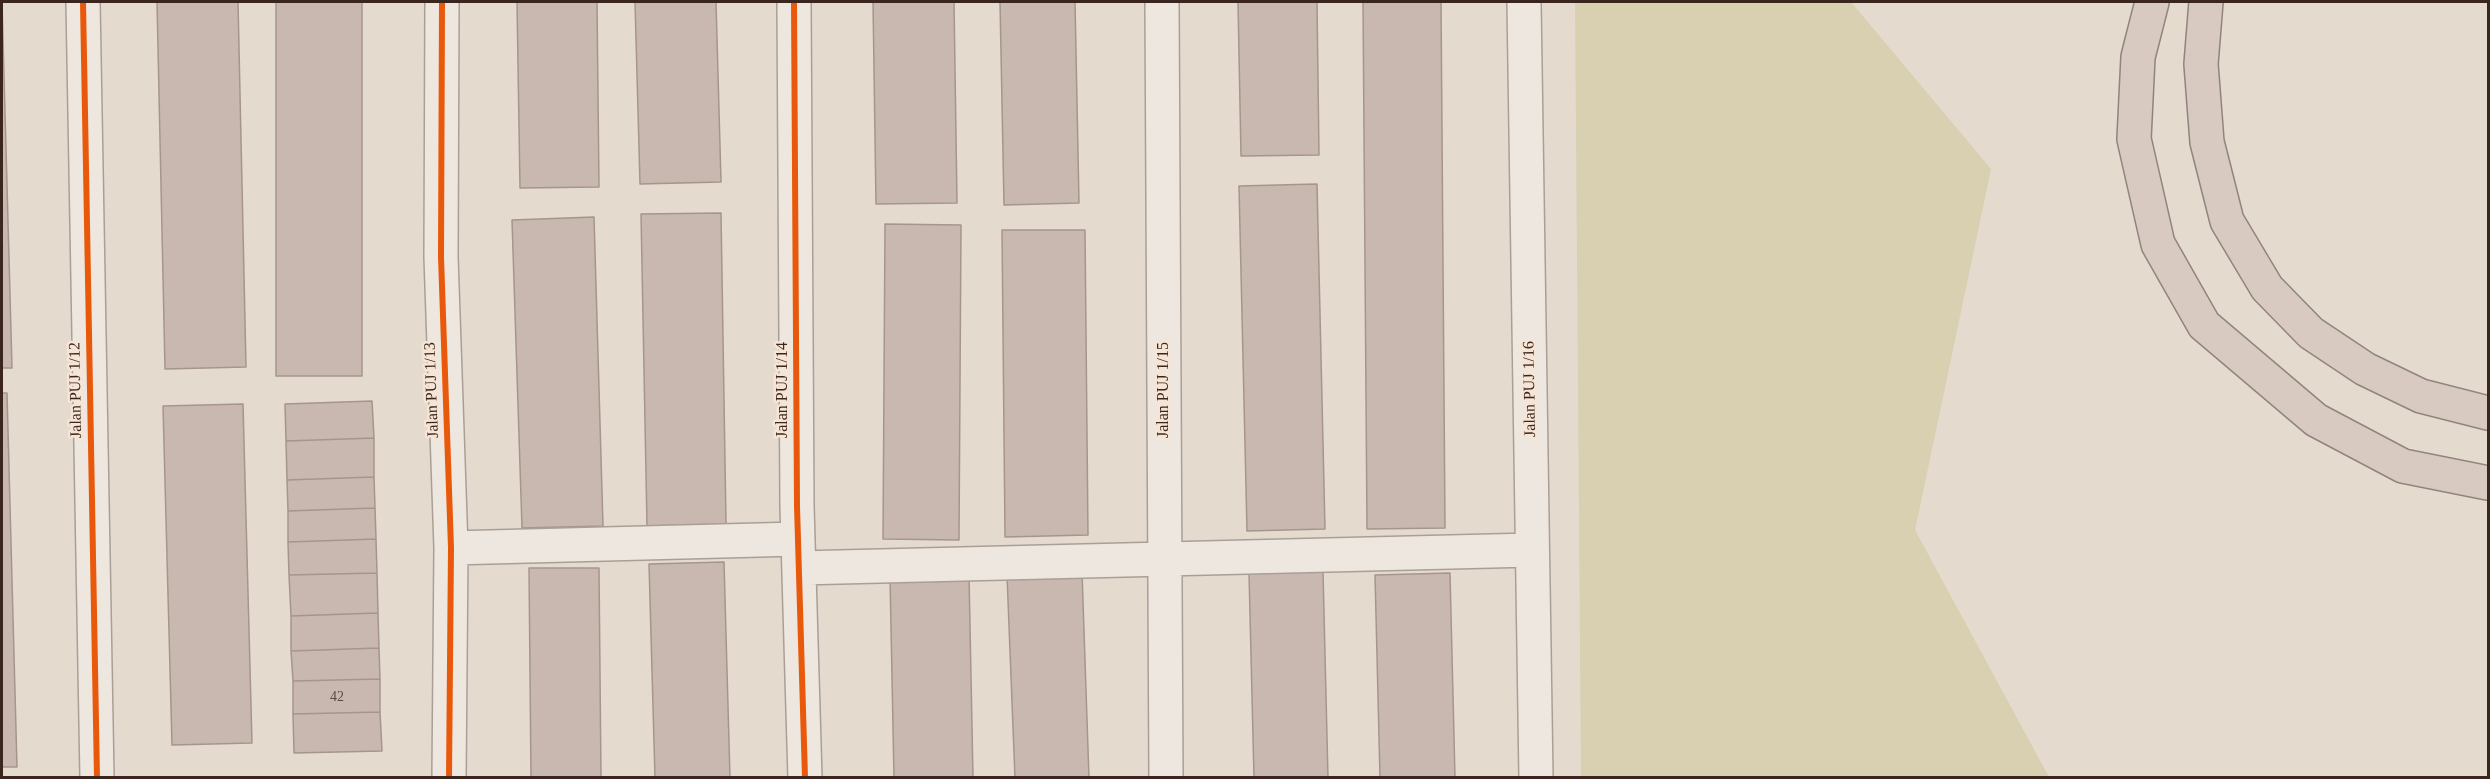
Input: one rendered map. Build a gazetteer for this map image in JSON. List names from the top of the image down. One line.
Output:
{"streets":{"street":["Jalan PUJ 1/16","Jalan PUJ 1/12","Jalan PUJ 1/13","Jalan PUJ 1/14","Jalan PUJ 1/15"]},"house_numbers":["42"]}
